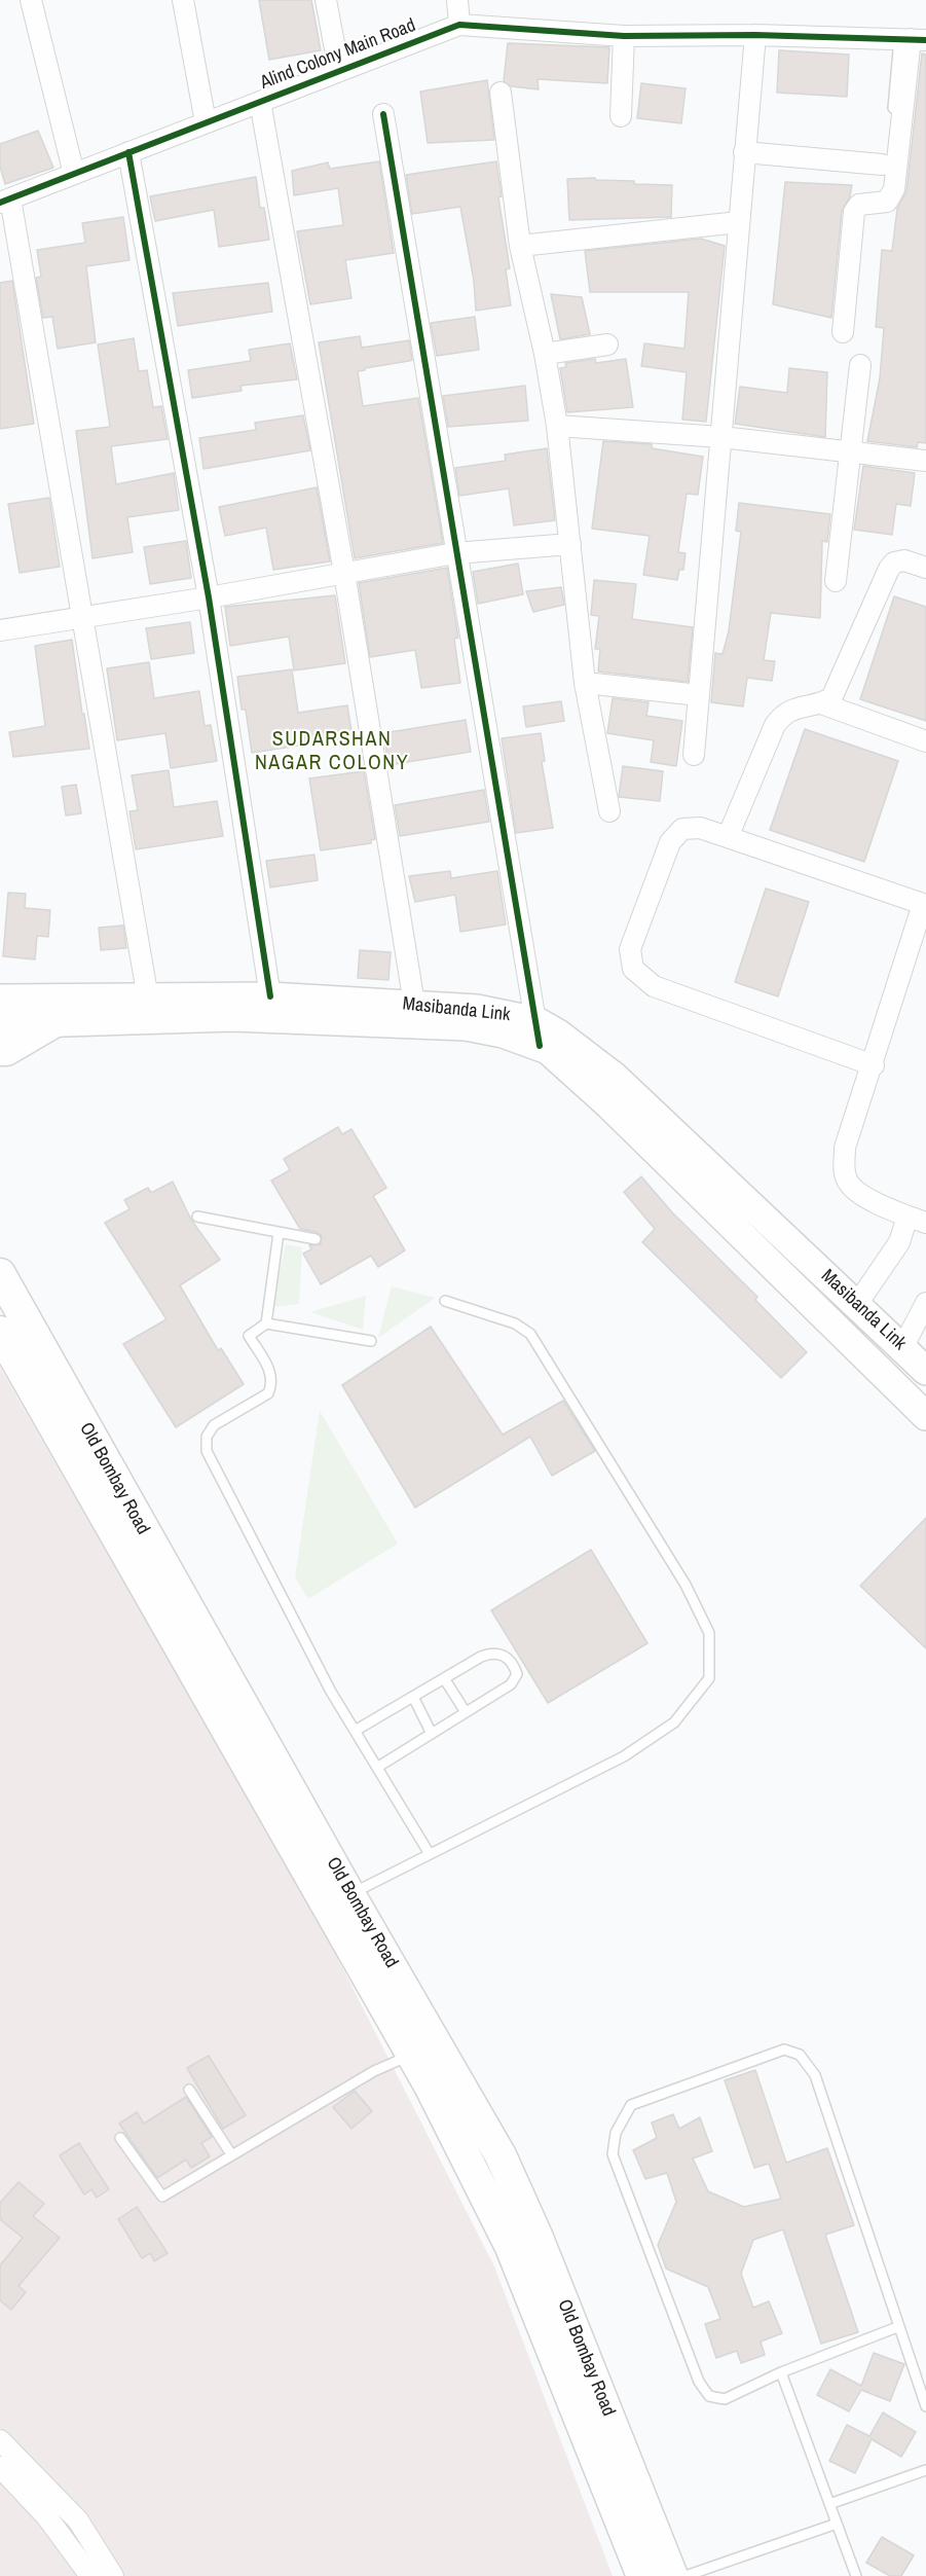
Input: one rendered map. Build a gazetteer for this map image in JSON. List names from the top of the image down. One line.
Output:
{"streets":{"main road":["Masibanda Link","Old Bombay Road"],"street":["Alind Colony Main Road"]},"districts":["SUDARSHAN NAGAR COLONY"]}
